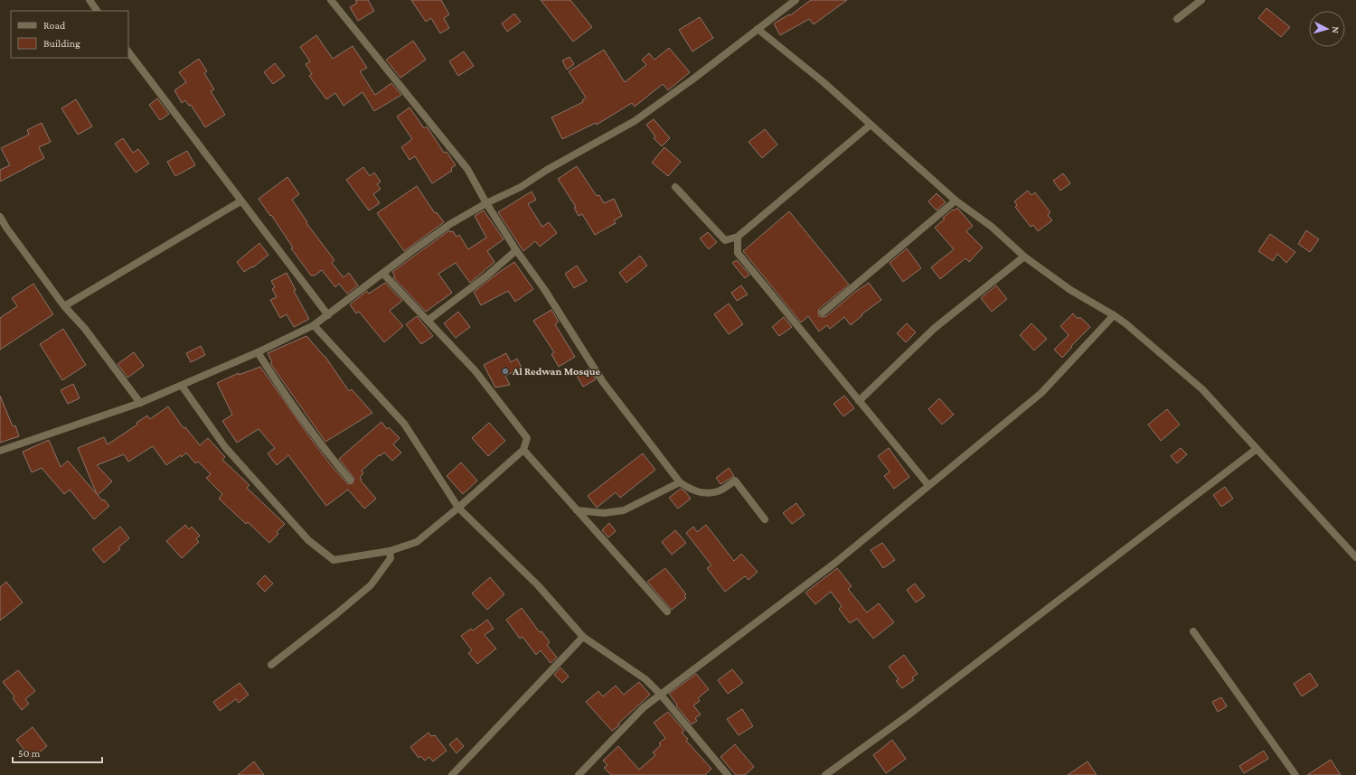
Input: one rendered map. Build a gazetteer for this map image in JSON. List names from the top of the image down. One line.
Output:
{"places":["Al Redwan Mosque"],"legend":["Road","Building"],"scale_bar":"50 m","north":"right"}
